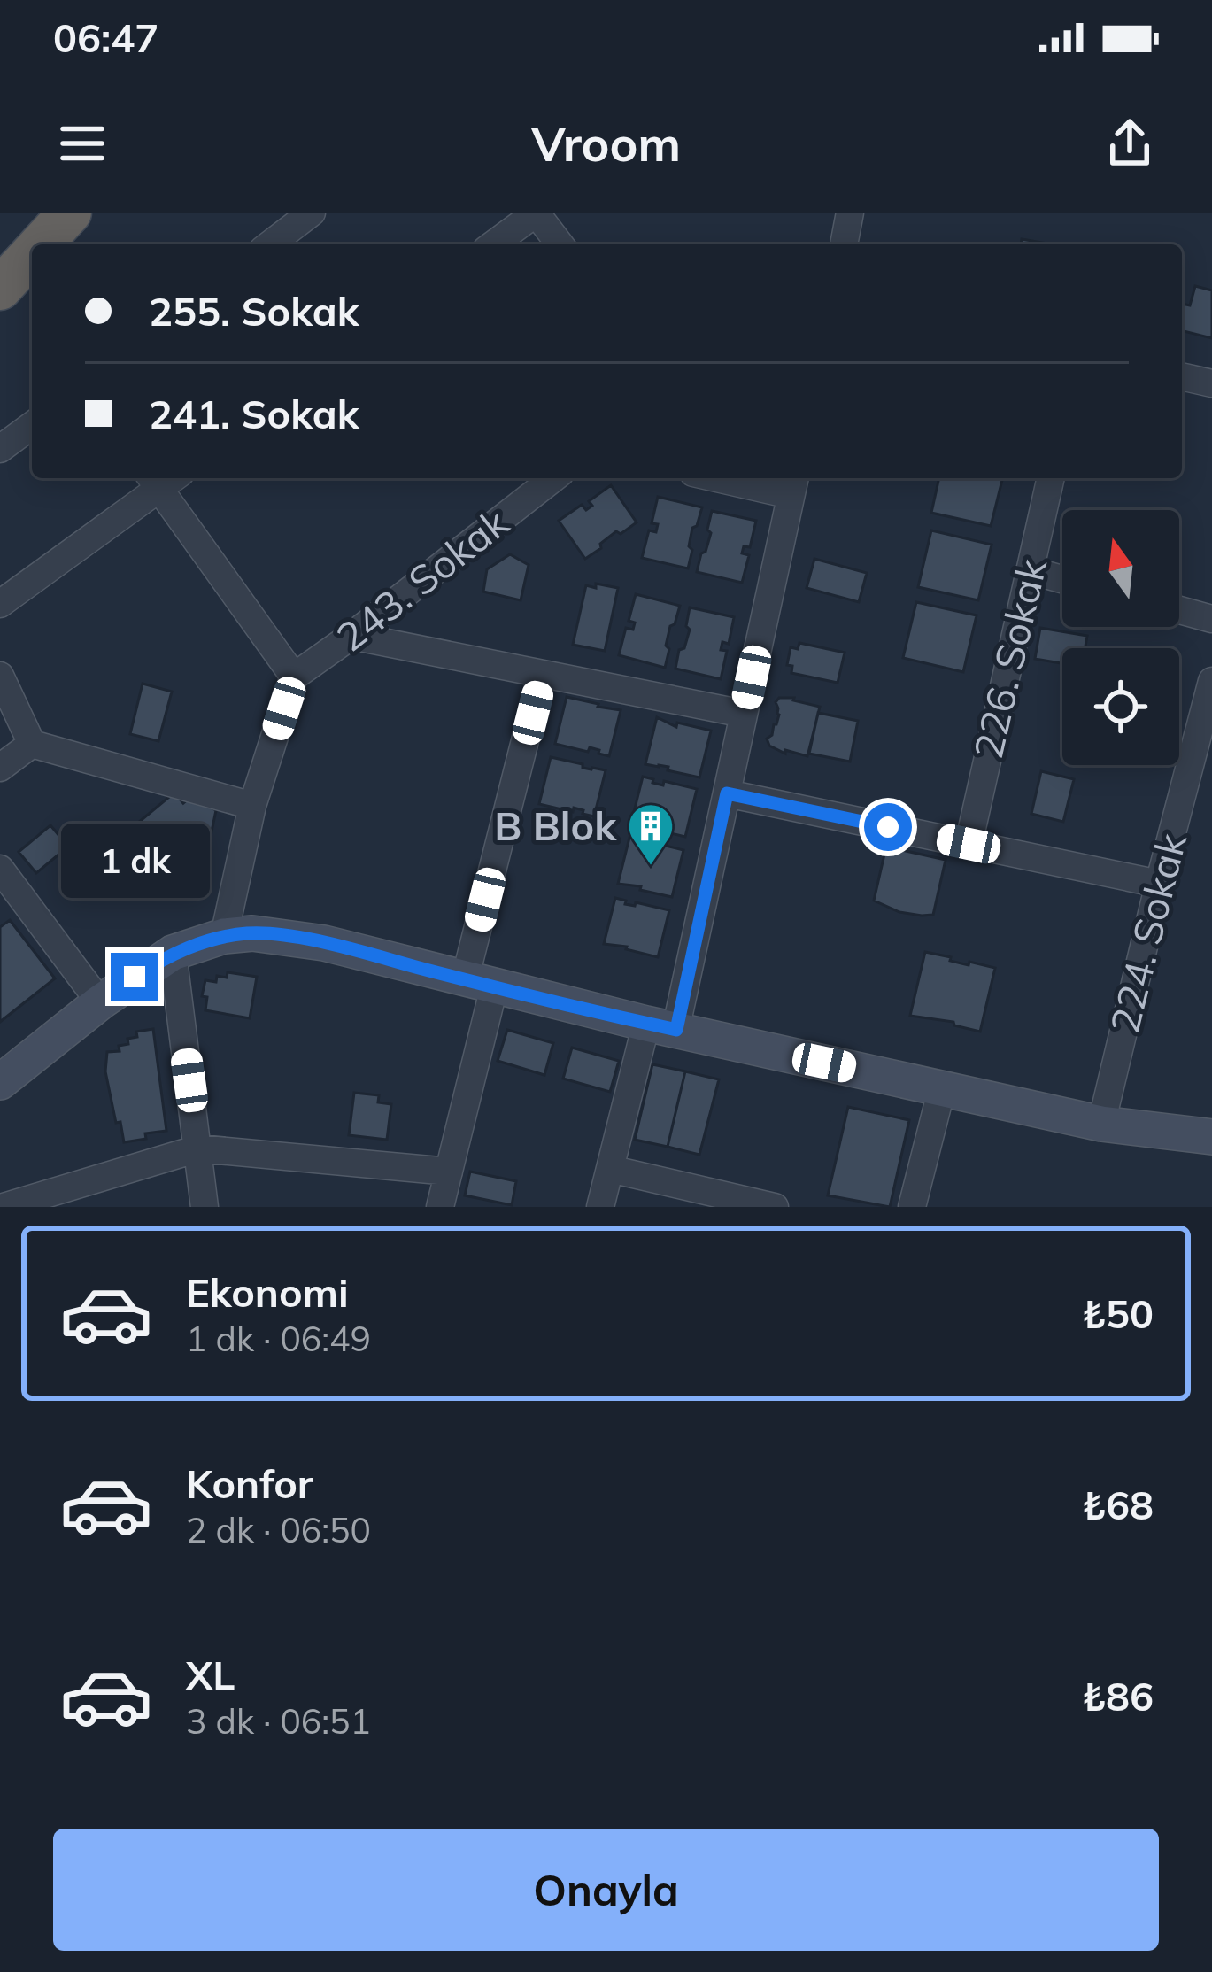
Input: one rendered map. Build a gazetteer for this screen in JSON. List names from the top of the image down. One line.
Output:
{"streets":{"street":["243. Sokak","226. Sokak","224. Sokak"]},"places":{"building":["B Blok"]},"north":"top","page":{"status":"06:47","header":"Vroom","banner":["255. Sokak","241. Sokak"],"bubble":"1 dk","list":[{"name":"Ekonomi","note":"1 dk · 06:49","value":"₺50"},{"name":"Konfor","note":"2 dk · 06:50","value":"₺68"},{"name":"XL","note":"3 dk · 06:51","value":"₺86"}],"buttons":"Onayla"}}
